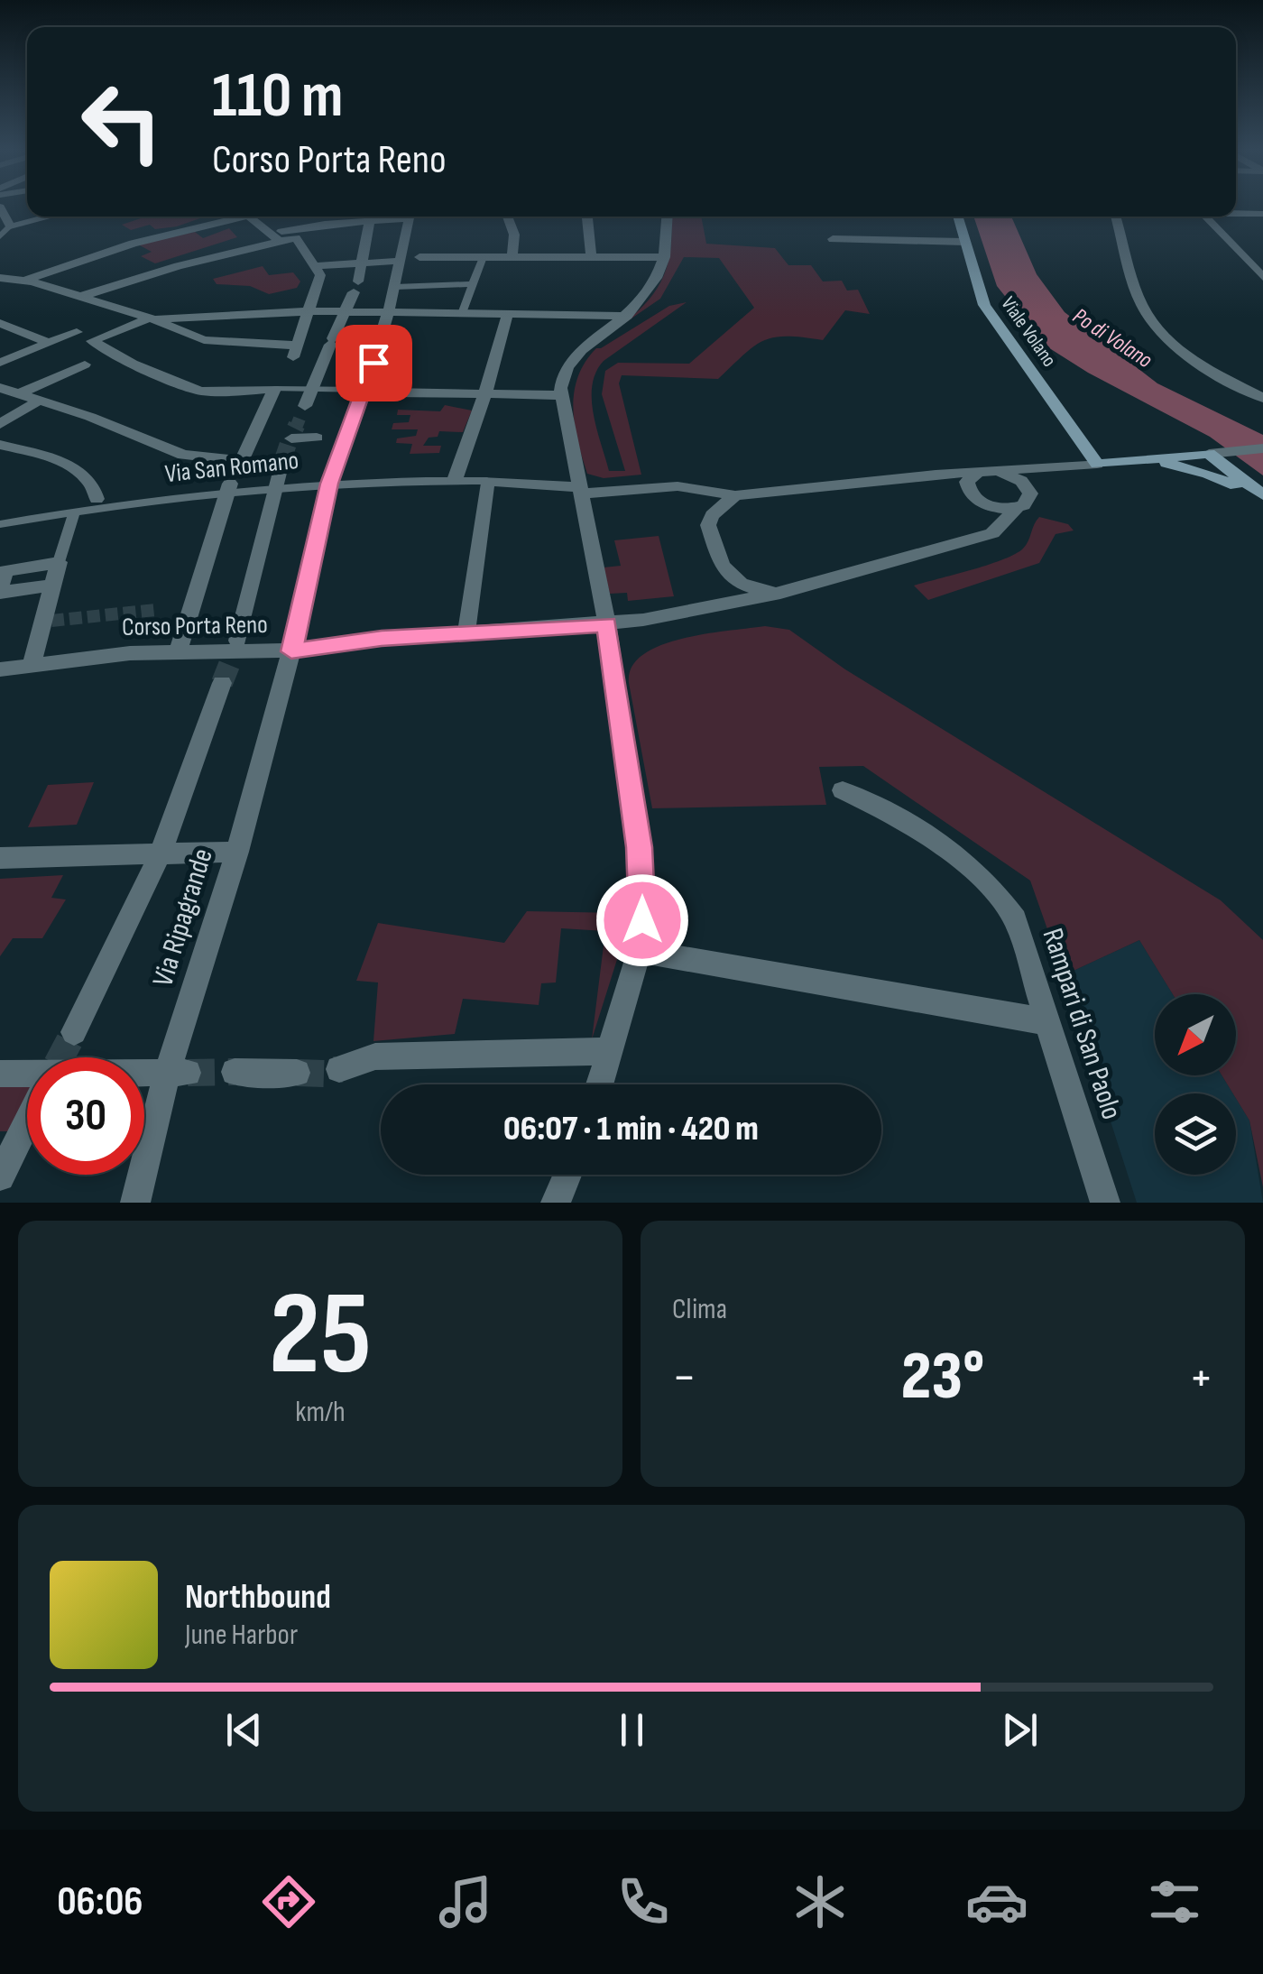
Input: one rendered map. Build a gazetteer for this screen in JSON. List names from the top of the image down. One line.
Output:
{"streets":{"main road":["Viale Volano"],"street":["Via San Romano","Corso Porta Reno","Via Ripagrande","Rampari di San Paolo"]},"crossings":[["Via San Romano","Via Ripagrande"],["Corso Porta Reno","Via Ripagrande"]],"water":["Po di Volano"],"north":"bottom left","page":{"turn":["110 m","Corso Porta Reno"],"limit":"30","trip":"06:07 · 1 min · 420 m","tile":[["25","km/h"],"Clima"],"heat":["−","23°","+"],"song":["Northbound","June Harbor"],"tabs":"06:06"}}
